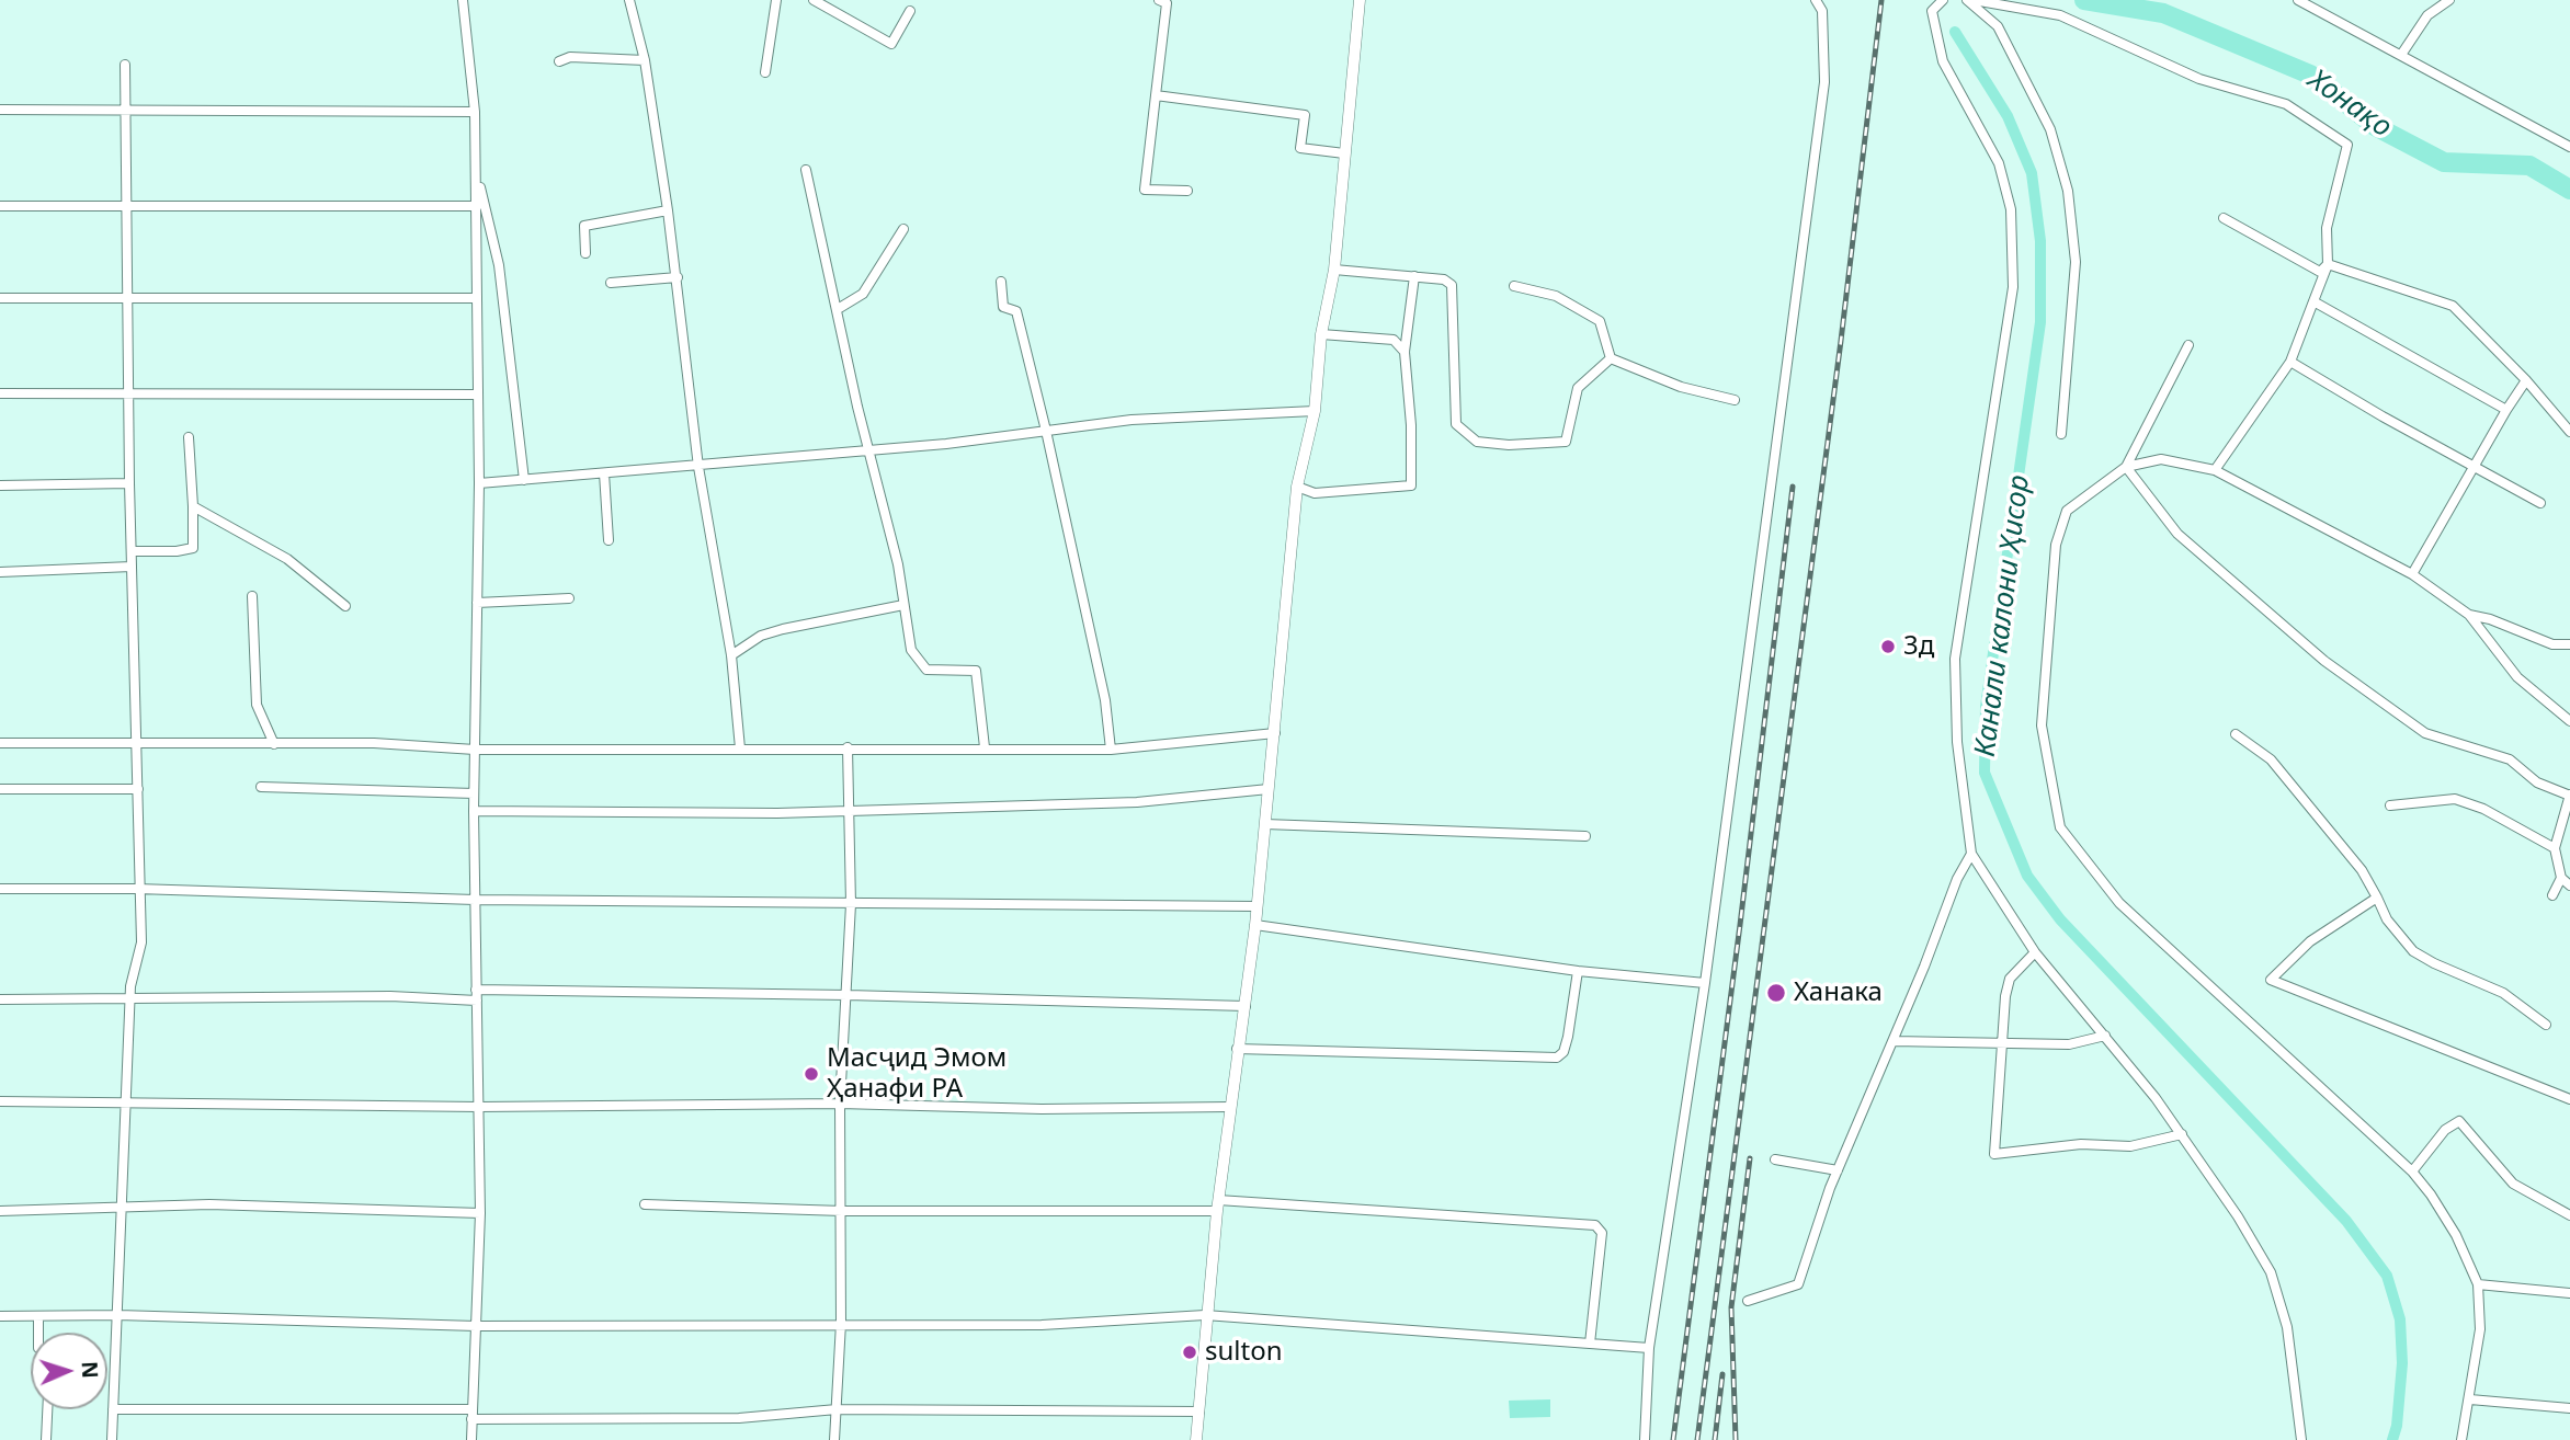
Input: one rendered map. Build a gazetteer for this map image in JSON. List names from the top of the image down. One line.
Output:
{"water":["Хонақо","Канали калони Ҳисор"],"places":["3д","Ханака","Масҷид Эмом Ҳанафи РА","sulton"],"north":"right"}
